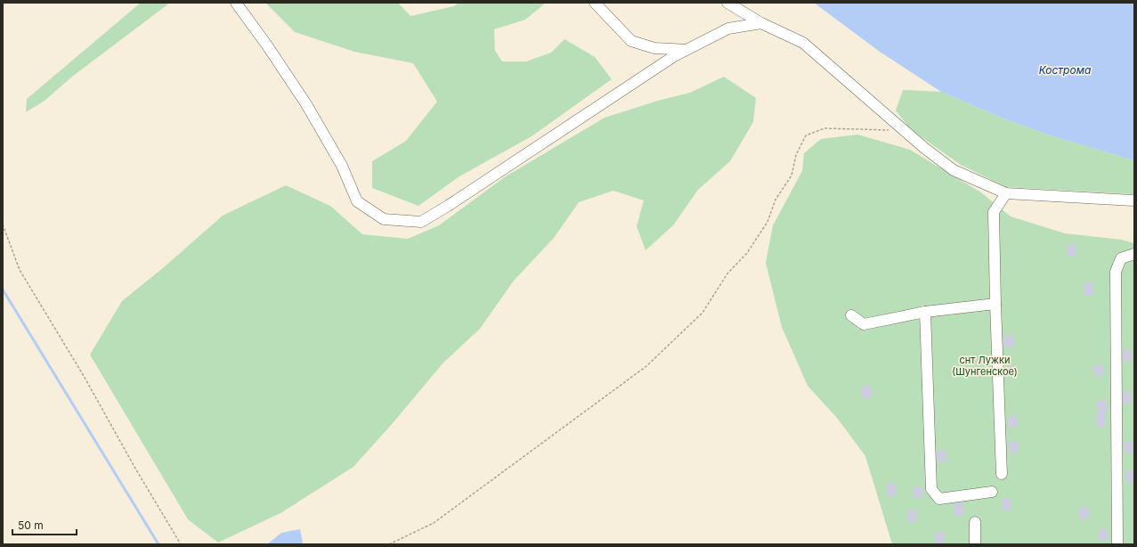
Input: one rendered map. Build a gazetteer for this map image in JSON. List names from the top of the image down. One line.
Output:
{"water":["Кострома"],"parks":["снт Лужки (Шунгенское)"],"scale_bar":"50 m"}
